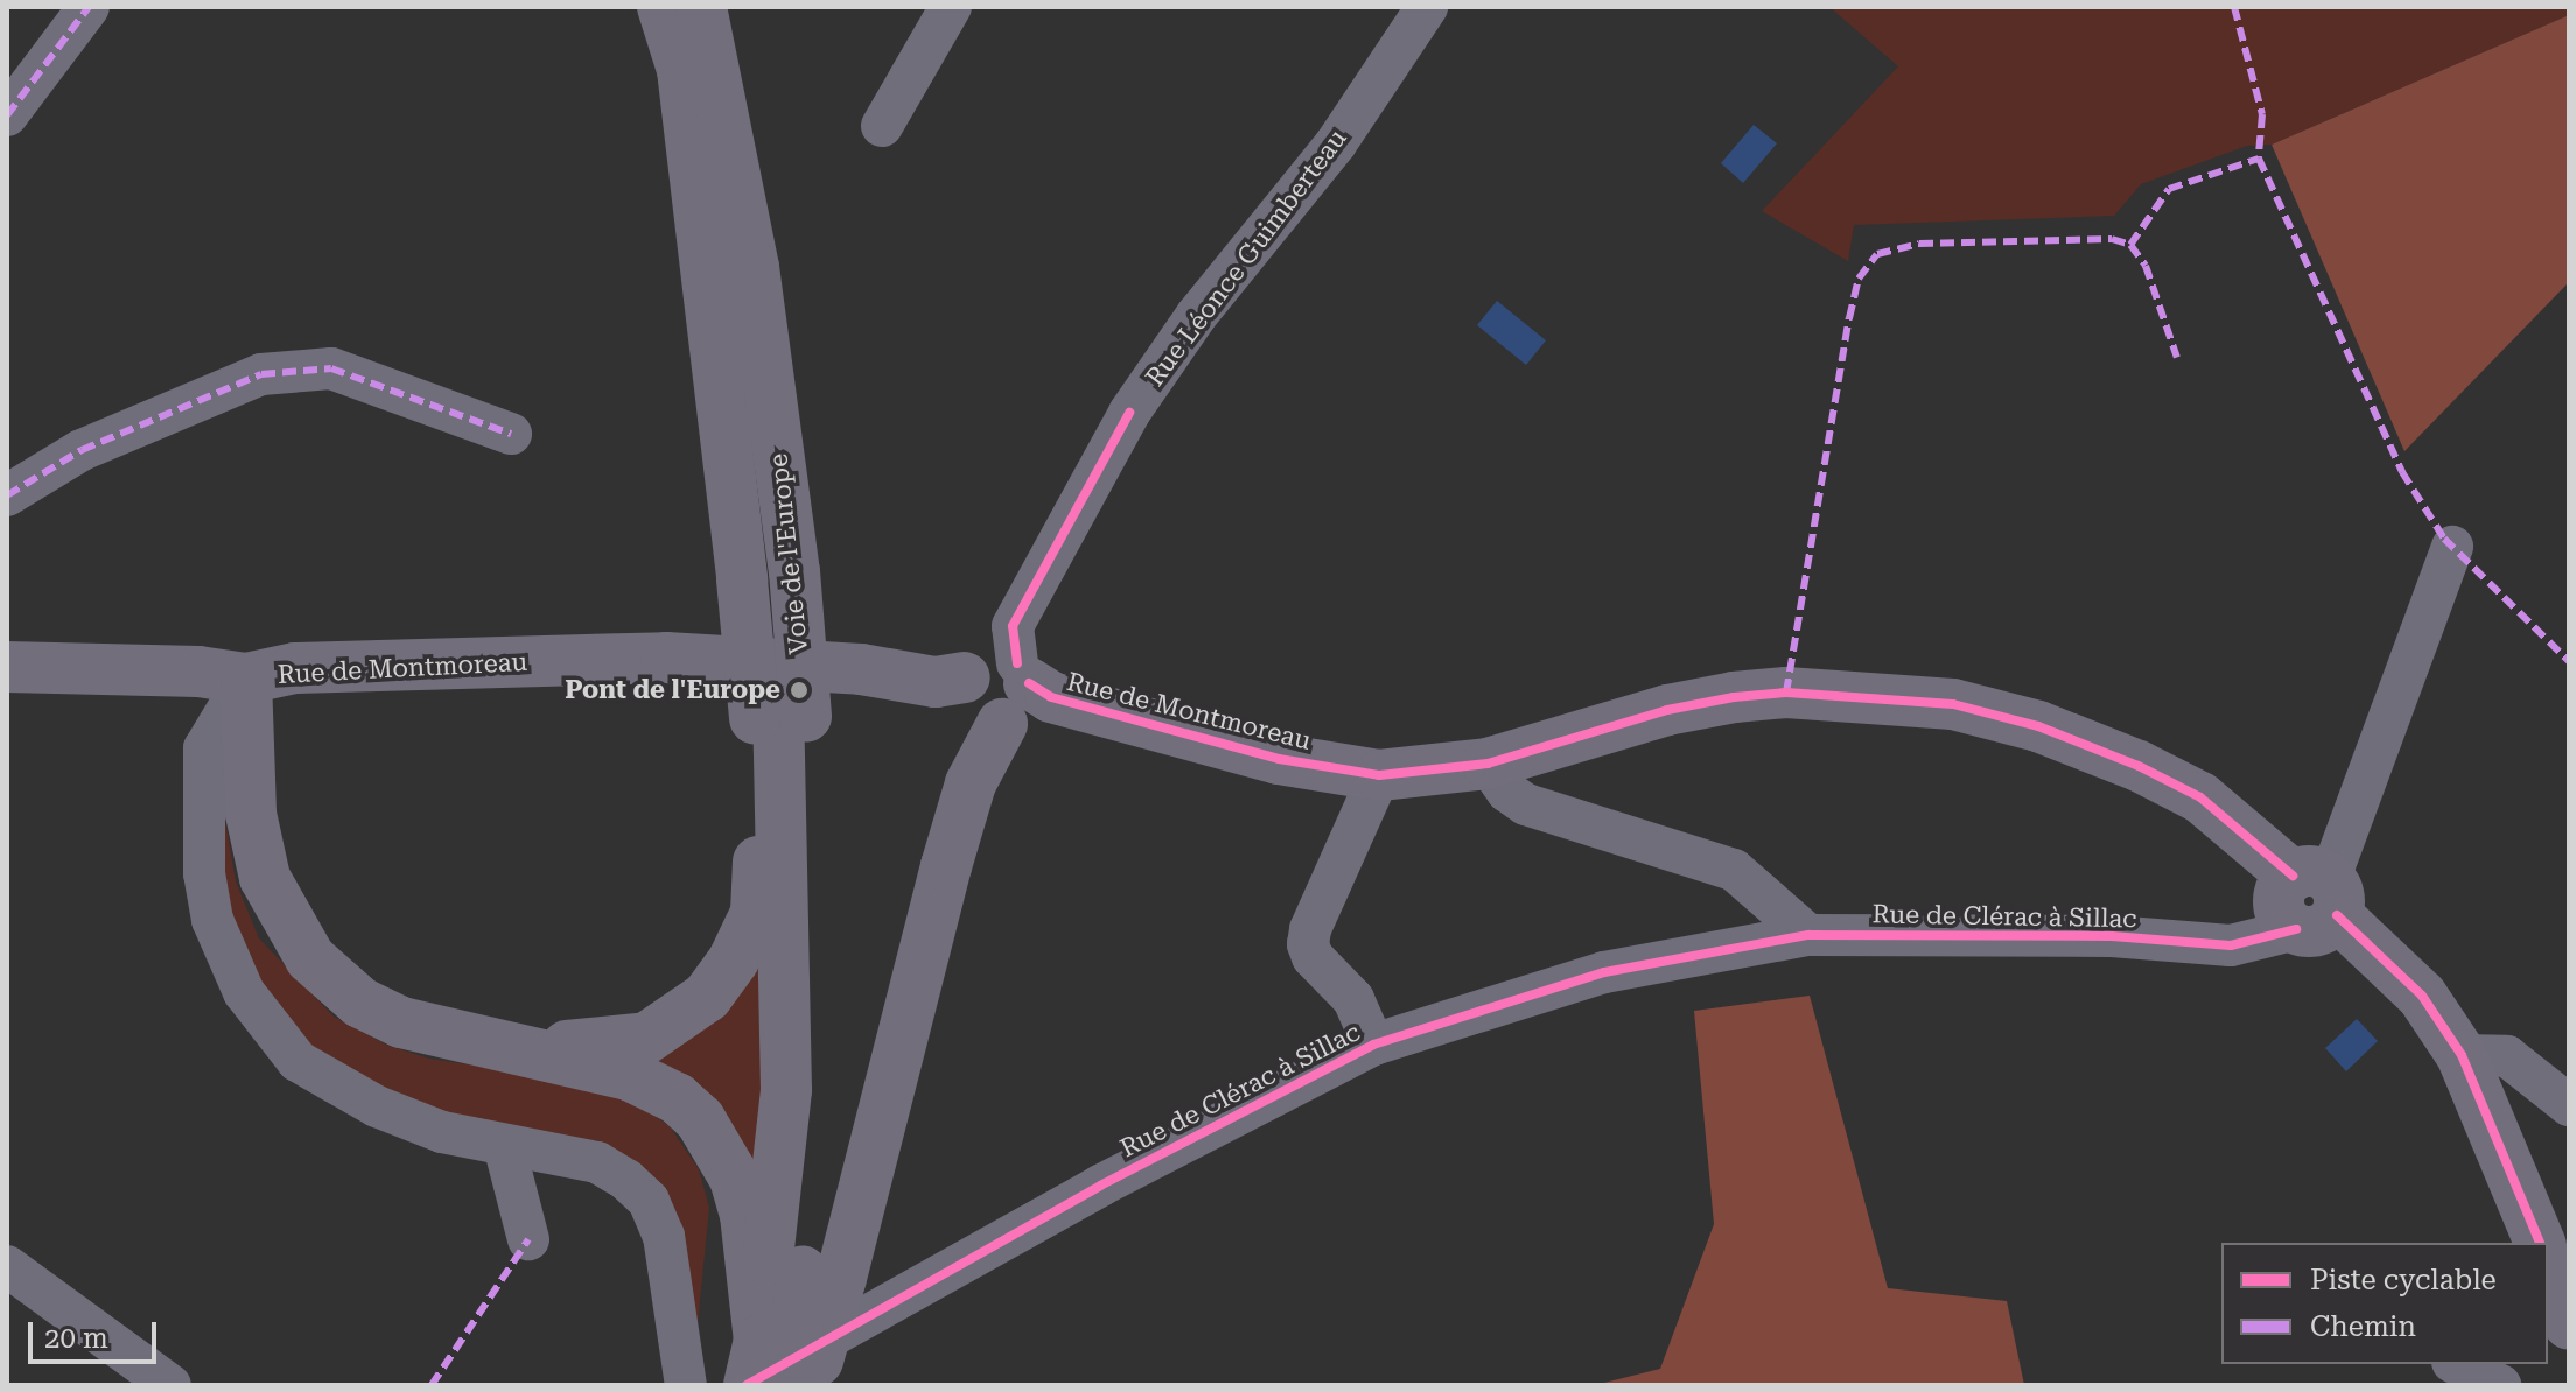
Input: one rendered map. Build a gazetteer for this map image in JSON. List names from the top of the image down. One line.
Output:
{"streets":{"main road":["Voie de l'Europe","Rue de Montmoreau"],"street":["Rue Léonce Guimberteau","Rue de Clérac à Sillac"]},"crossings":[["Rue Léonce Guimberteau","Rue de Montmoreau"],["Rue de Montmoreau","Rue de Clérac à Sillac"]],"places":["Pont de l'Europe"],"legend":["Piste cyclable","Chemin"],"scale_bar":"20 m"}
